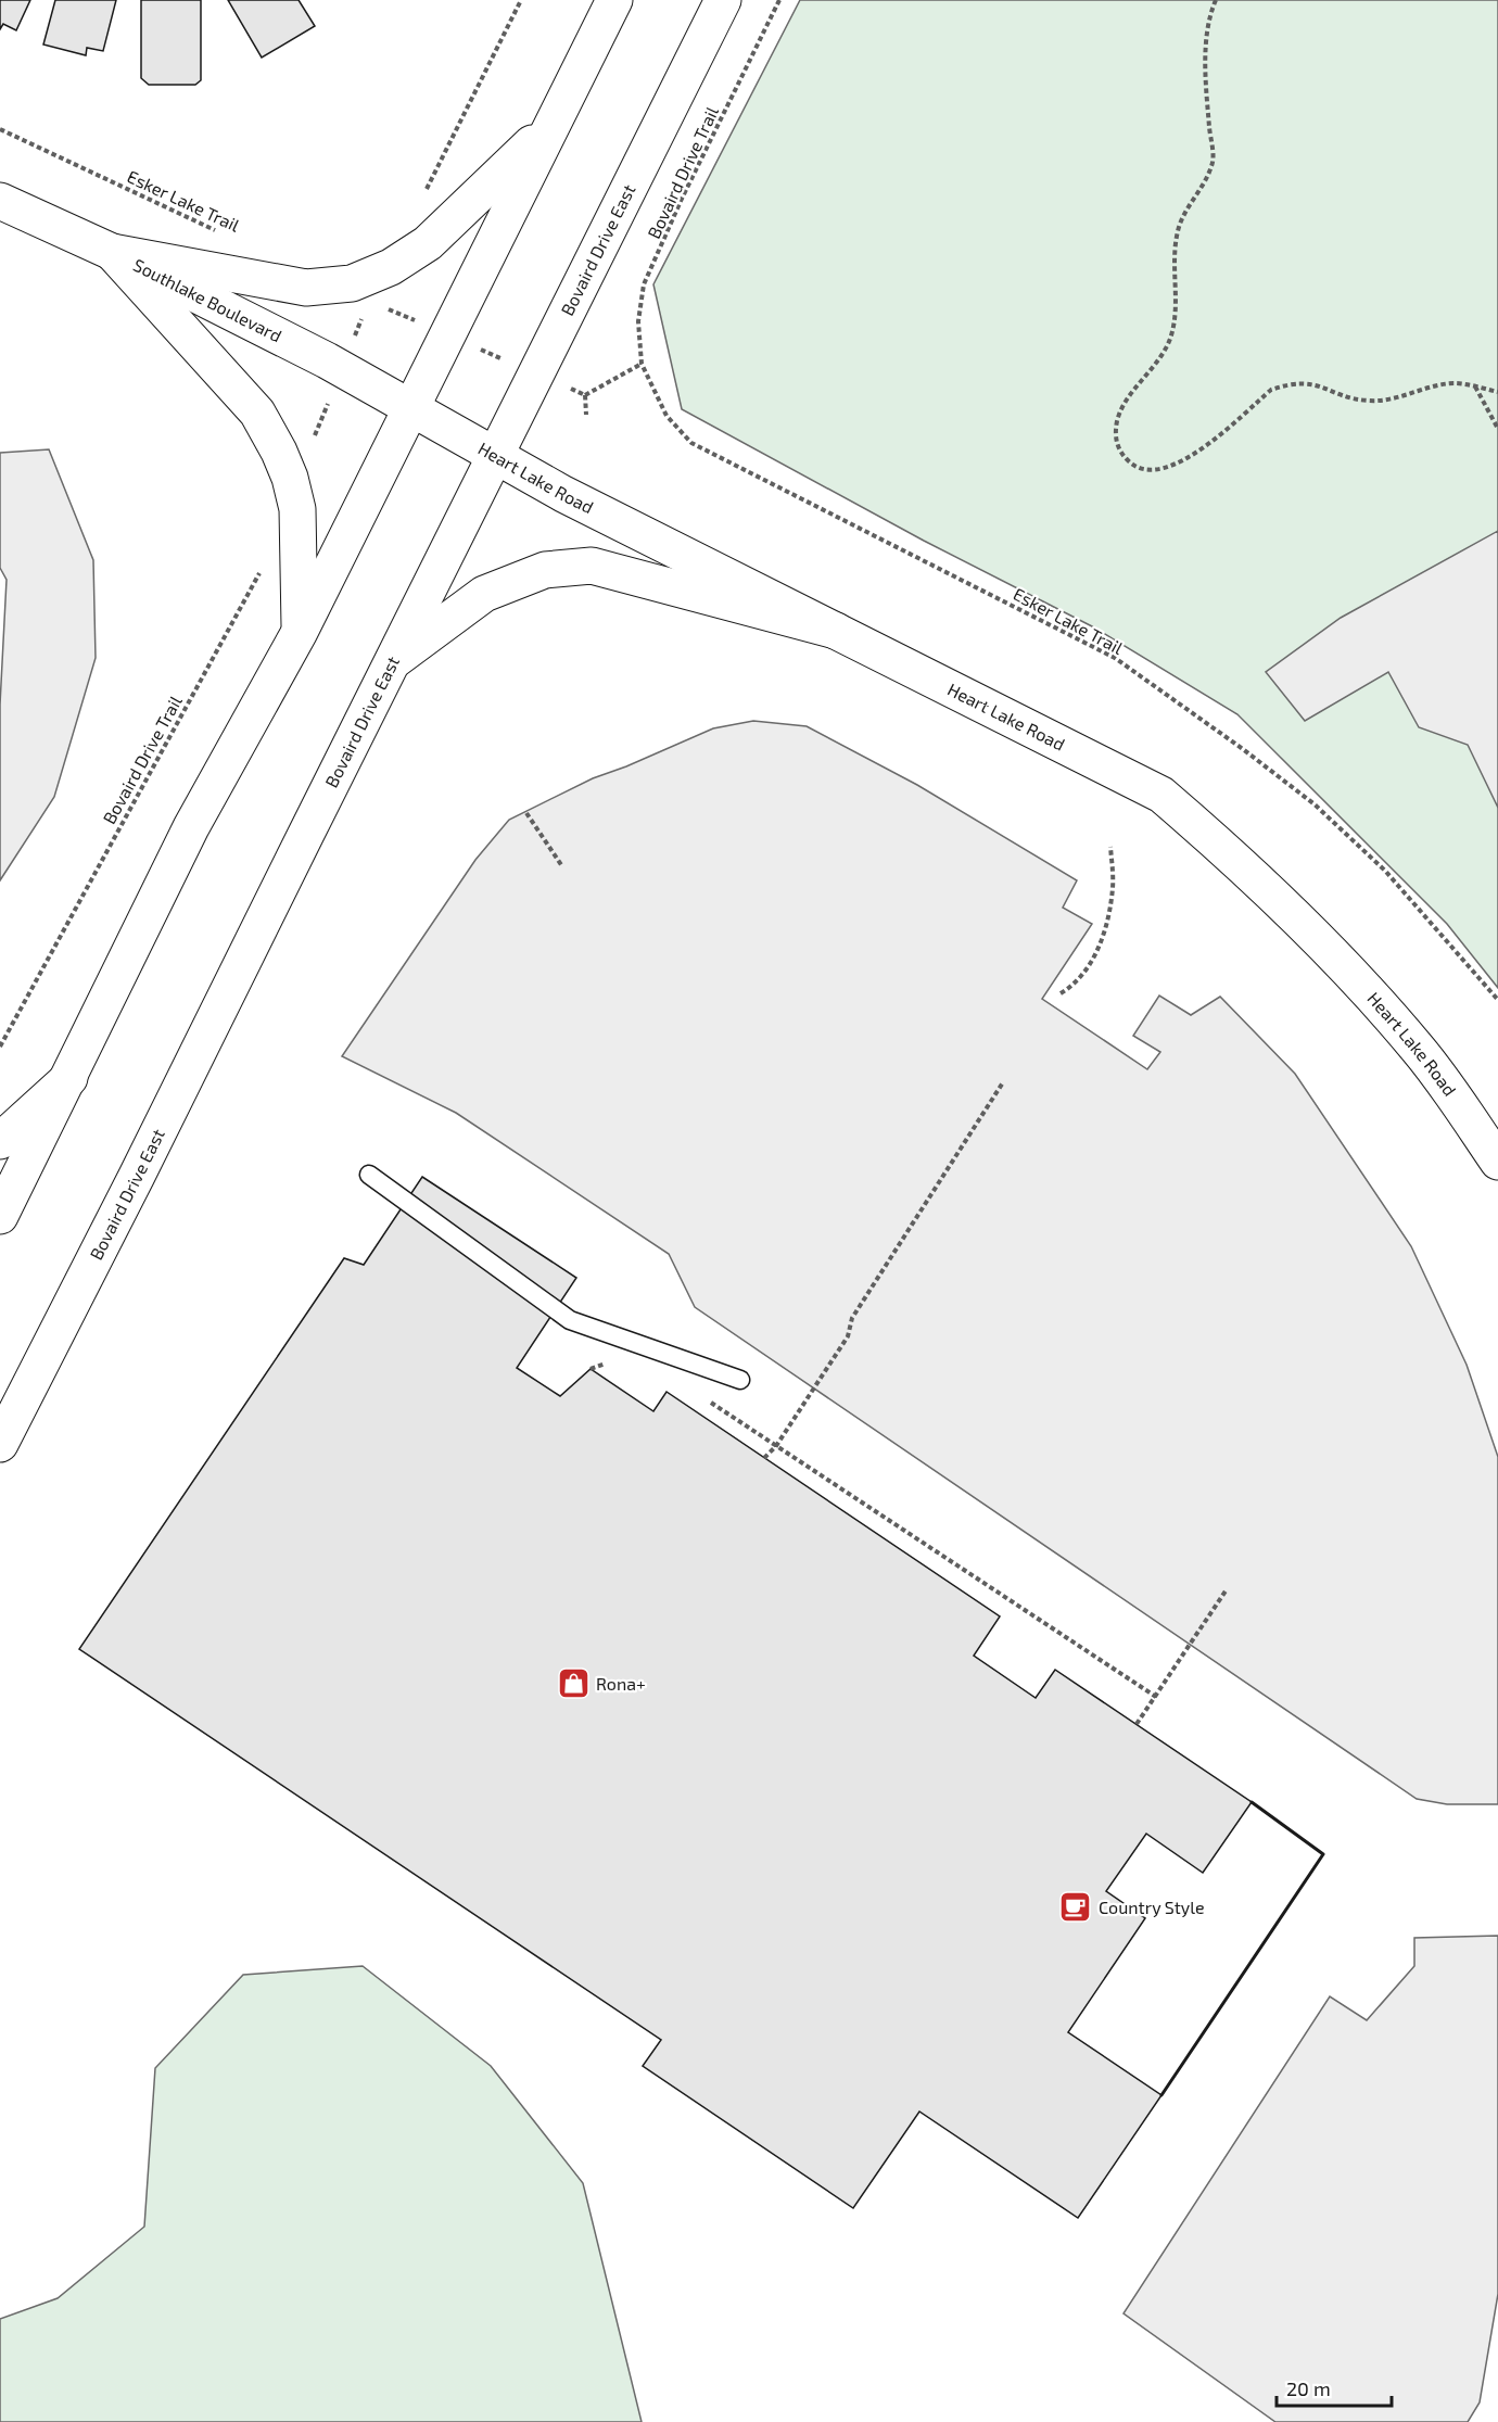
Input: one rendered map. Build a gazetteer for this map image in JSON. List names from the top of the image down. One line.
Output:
{"streets":{"main road":["Bovaird Drive East","Southlake Boulevard","Heart Lake Road"],"path":["Bovaird Drive Trail","Esker Lake Trail"]},"crossings":[["Bovaird Drive Trail","Esker Lake Trail"],["Bovaird Drive East","Heart Lake Road"],["Southlake Boulevard","Heart Lake Road"]],"places":{"shop":["Rona+"],"cafe":["Country Style"]},"scale_bar":"20 m"}
